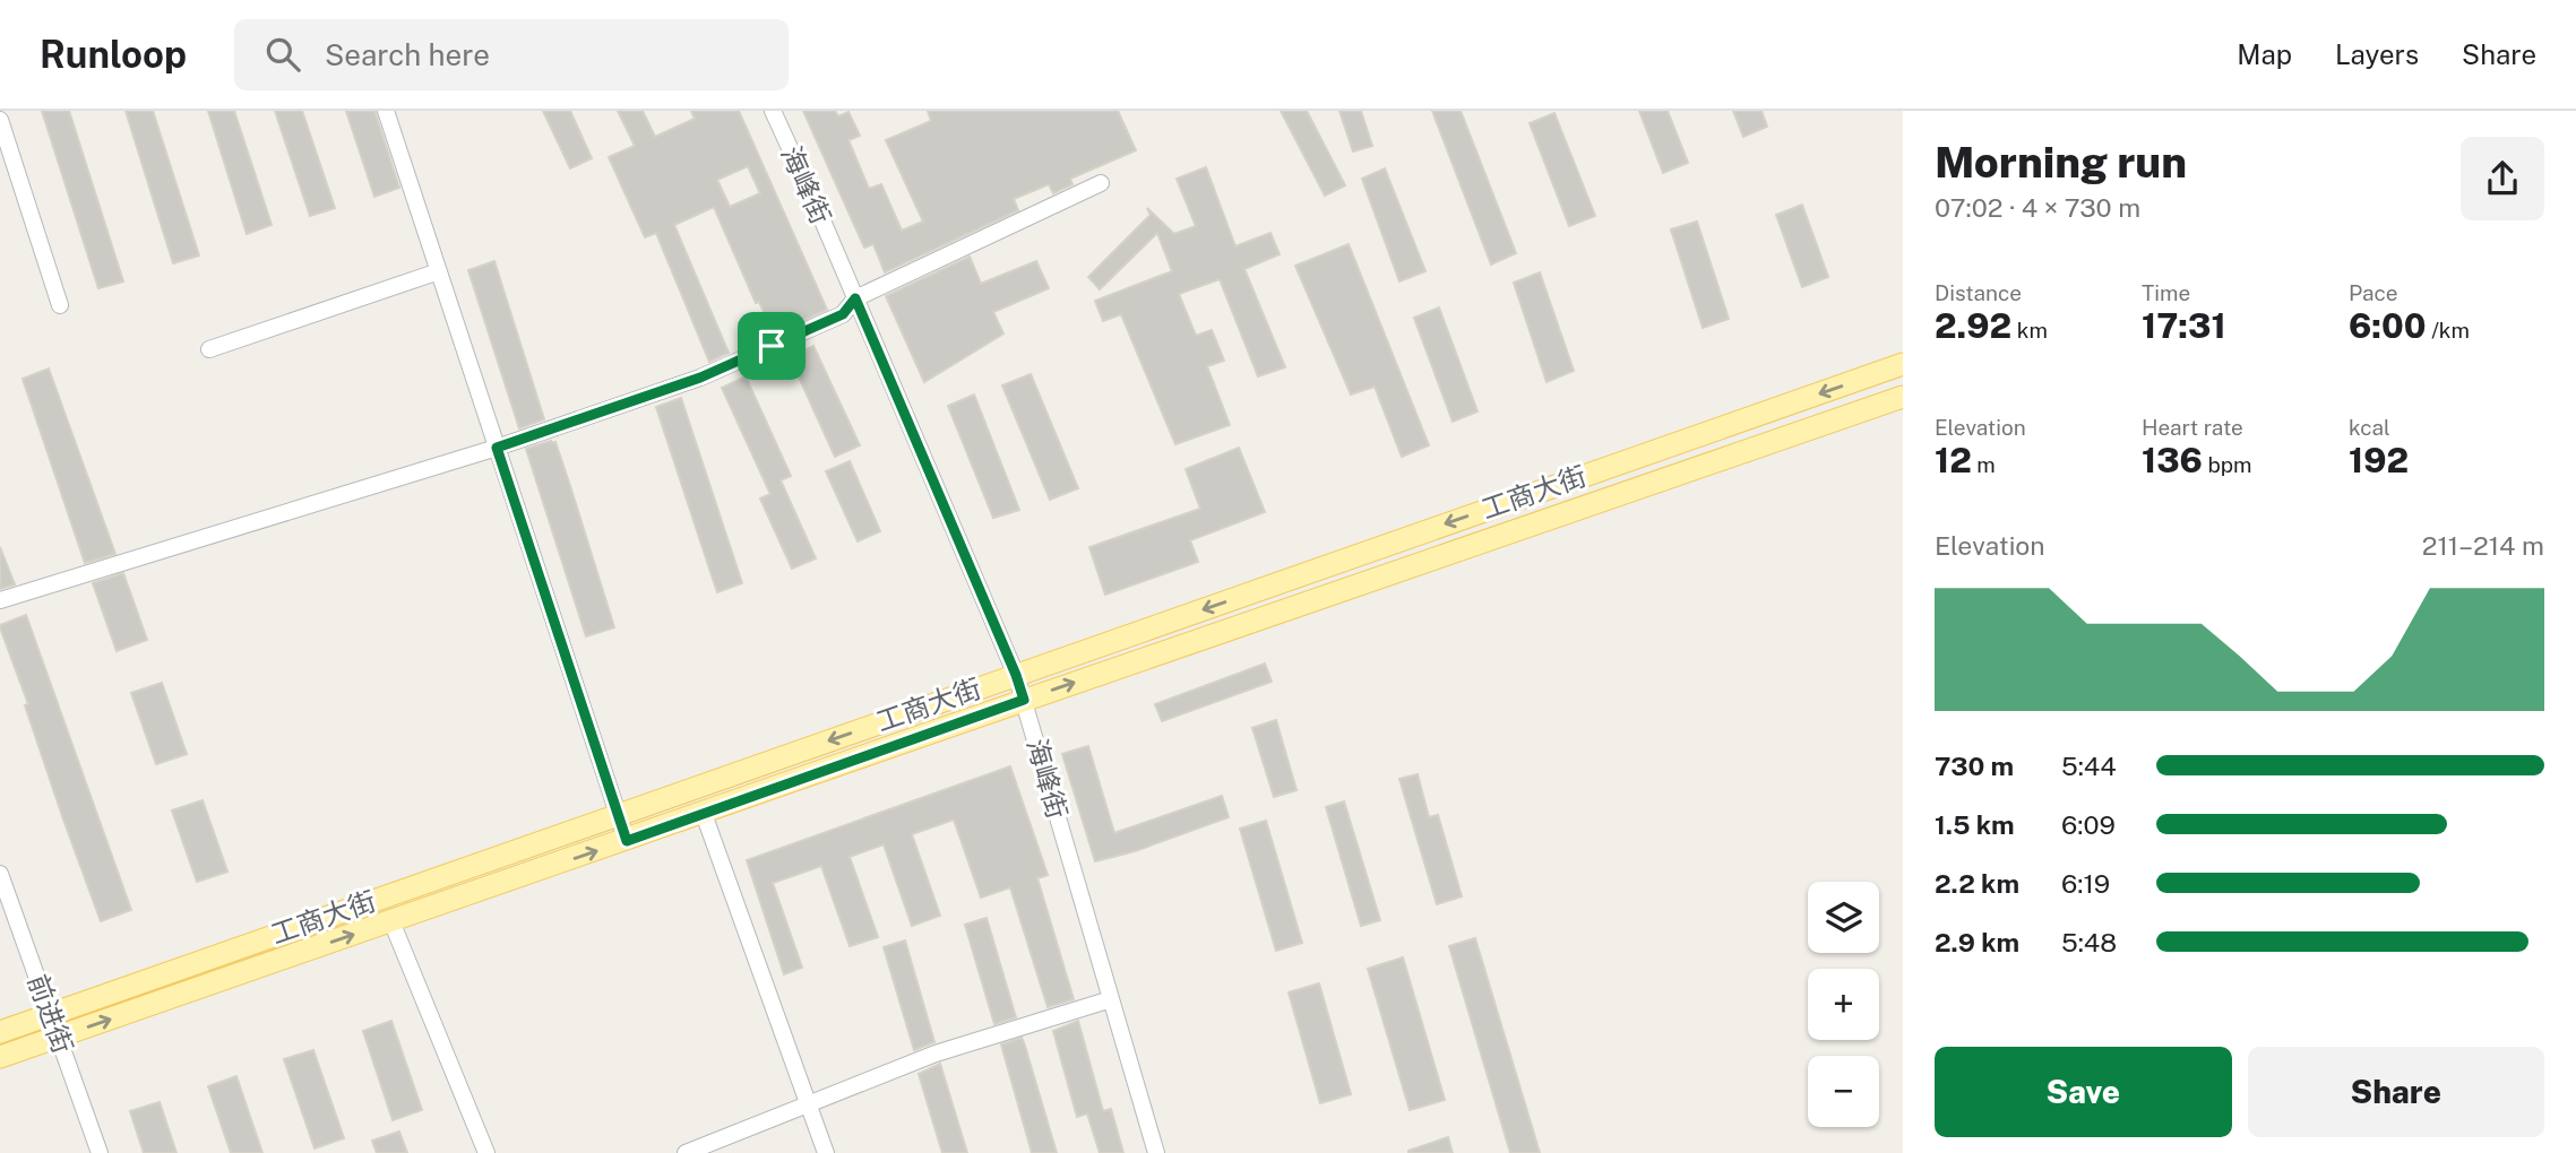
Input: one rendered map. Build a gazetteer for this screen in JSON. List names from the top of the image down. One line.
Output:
{"streets":{"main road":["工商大街"],"street":["海峰街","前进街"]},"crossings":[["海峰街","工商大街"],["工商大街","前进街"]],"page":{"header":"Runloop","search":"Search here","nav":["Map","Layers","Share"],"heading":["Morning run","07:02 · 4 × 730 m"],"stats":[["Distance","2.92 km"],["Time","17:31"],["Pace","6:00 /km"],["Elevation","12 m"],["Heart rate","136 bpm"],["kcal","192"]],"chart":["Elevation","211–214 m"],"list":[{"name":"730 m","note":"5:44"},{"name":"1.5 km","note":"6:09"},{"name":"2.2 km","note":"6:19"},{"name":"2.9 km","note":"5:48"}],"map_buttons":["+","−"],"buttons":["Save","Share"]}}
